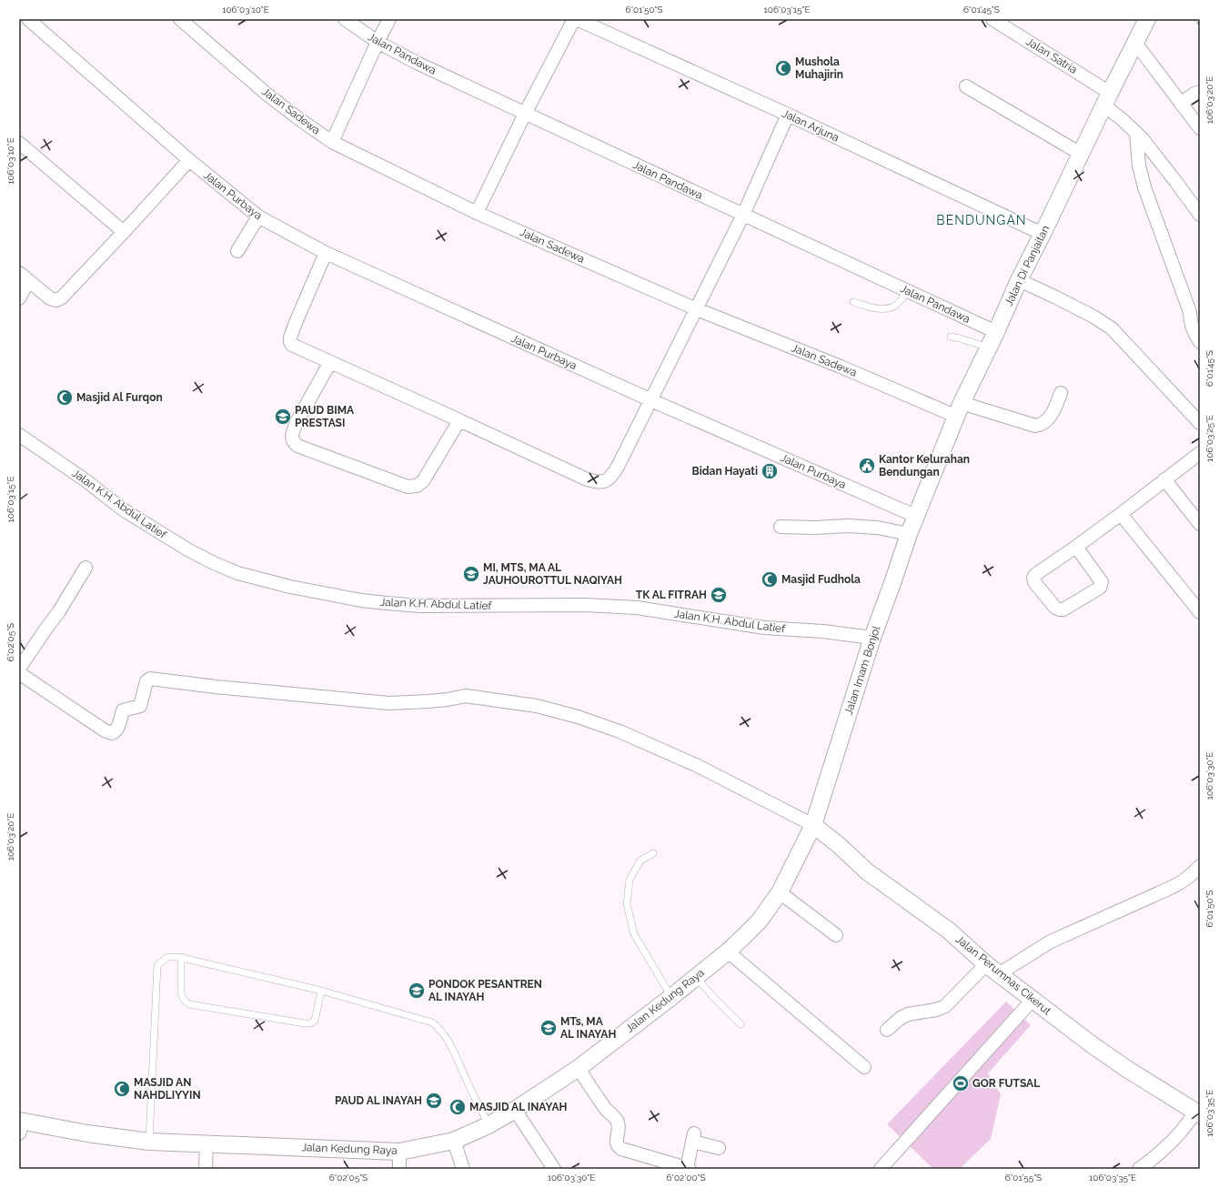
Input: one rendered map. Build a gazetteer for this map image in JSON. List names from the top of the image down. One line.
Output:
{"streets":{"street":["Jalan Pandawa","Jalan Satria","Jalan Sadewa","Jalan Arjuna","Jalan Purbaya","Jalan Di Panjaitan","Jalan K.H. Abdul Latief","Jalan Imam Bonjol","Jalan Perumnas Cikerut","Jalan Kedung Raya"]},"crossings":[["Jalan Pandawa","Jalan Di Panjaitan"],["Jalan Satria","Jalan Di Panjaitan"],["Jalan Sadewa","Jalan Di Panjaitan"],["Jalan Arjuna","Jalan Di Panjaitan"],["Jalan Purbaya","Jalan Di Panjaitan"],["Jalan Purbaya","Jalan Imam Bonjol"],["Jalan Di Panjaitan","Jalan Imam Bonjol"],["Jalan K.H. Abdul Latief","Jalan Imam Bonjol"],["Jalan Imam Bonjol","Jalan Perumnas Cikerut"],["Jalan Imam Bonjol","Jalan Kedung Raya"],["Jalan Perumnas Cikerut","Jalan Kedung Raya"]],"districts":["BENDUNGAN"],"places":{"mosque":["Mushola Muhajirin","Masjid Al Furqon","Masjid Fudhola","MASJID AN NAHDLIYYIN","MASJID AL INAYAH"],"school or university":["PAUD BIMA PRESTASI","MI, MTS, MA AL JAUHOUROTTUL NAQIYAH","TK AL FITRAH","PONDOK PESANTREN AL INAYAH","MTs, MA AL INAYAH","PAUD AL INAYAH"],"public building":["Kantor Kelurahan Bendungan"],"building":["Bidan Hayati"],"sports":["GOR FUTSAL"]},"coordinates":["106°03'10\"E","6°01'50\"S","106°03'15\"E","6°01'45\"S","106°03'20\"E","106°03'25\"E","6°02'05\"S","106°03'30\"E","106°03'35\"E","6°02'00\"S","6°01'55\"S"]}
